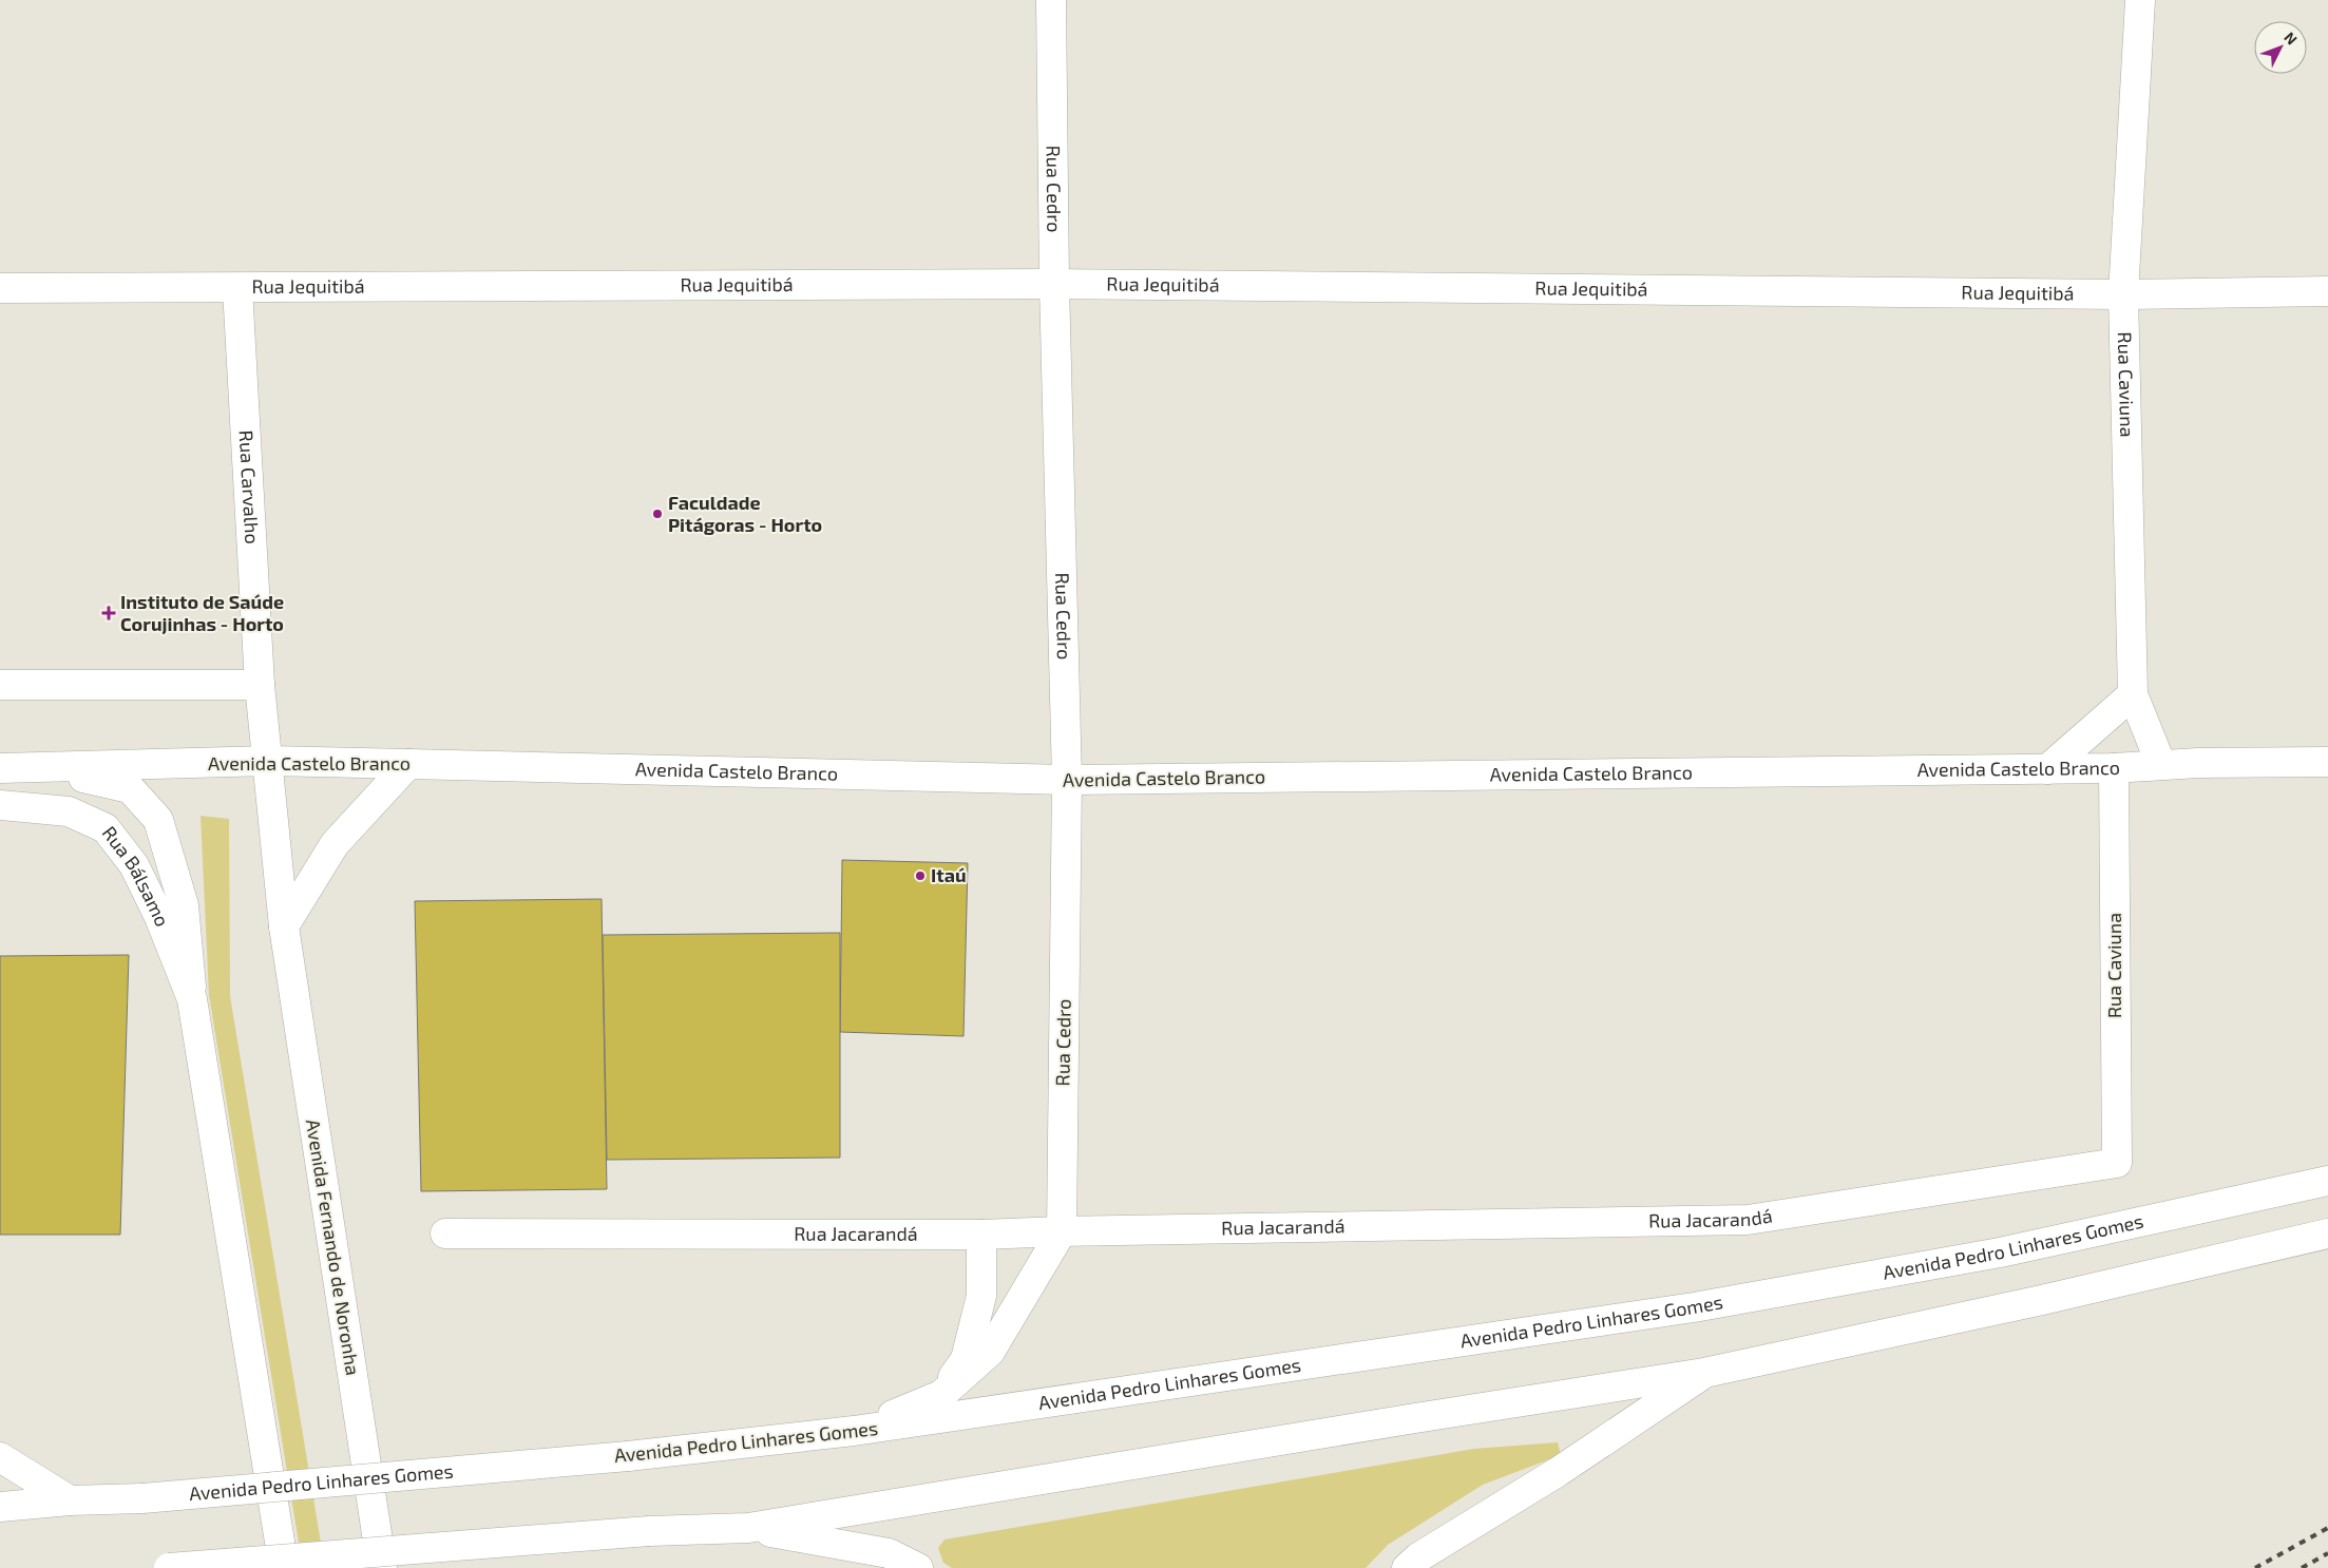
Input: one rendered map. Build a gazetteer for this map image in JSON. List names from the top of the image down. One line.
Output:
{"streets":{"main road":["Rua Cedro","Rua Jequitibá","Rua Caviuna","Rua Carvalho","Avenida Castelo Branco","Rua Bálsamo","Rua Jacarandá","Avenida Fernando de Noronha","Avenida Pedro Linhares Gomes"]},"crossings":[["Rua Cedro","Rua Jequitibá"],["Rua Cedro","Avenida Castelo Branco"],["Rua Cedro","Rua Jacarandá"],["Rua Jequitibá","Rua Caviuna"],["Rua Jequitibá","Rua Carvalho"],["Rua Caviuna","Avenida Castelo Branco"],["Rua Caviuna","Rua Jacarandá"],["Rua Carvalho","Avenida Castelo Branco"],["Rua Carvalho","Avenida Fernando de Noronha"],["Avenida Castelo Branco","Avenida Fernando de Noronha"]],"places":{"other":["Faculdade Pitágoras - Horto","Itaú"],"health":["Instituto de Saúde Corujinhas - Horto"]},"north":"top right"}
